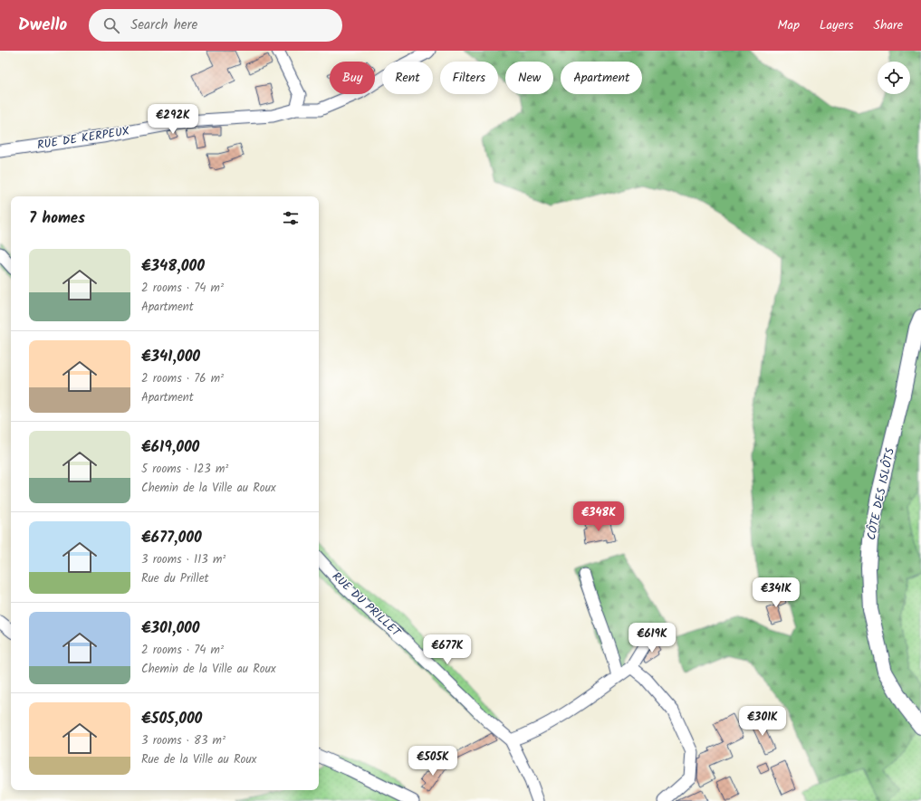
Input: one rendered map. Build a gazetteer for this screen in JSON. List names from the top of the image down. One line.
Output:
{"streets":{"street":["RUE DE KERPEUX","CÔTE DES ISLÔTS","RUE DU PRILLET"]},"page":{"header":"Dwello","search":"Search here","nav":["Map","Layers","Share"],"chip":["Buy","Rent","Filters","New","Apartment"],"price":["€292K","€348K","€341K","€619K","€677K","€301K","€505K"],"heading":"7 homes","list":[{"name":"€348,000","note":"2 rooms · 74 m² · Apartment"},{"name":"€341,000","note":"2 rooms · 76 m² · Apartment"},{"name":"€619,000","note":"5 rooms · 123 m² · Chemin de la Ville au Roux"},{"name":"€677,000","note":"3 rooms · 113 m² · Rue du Prillet"},{"name":"€301,000","note":"2 rooms · 74 m² · Chemin de la Ville au Roux"},{"name":"€505,000","note":"3 rooms · 83 m² · Rue de la Ville au Roux"}]}}
